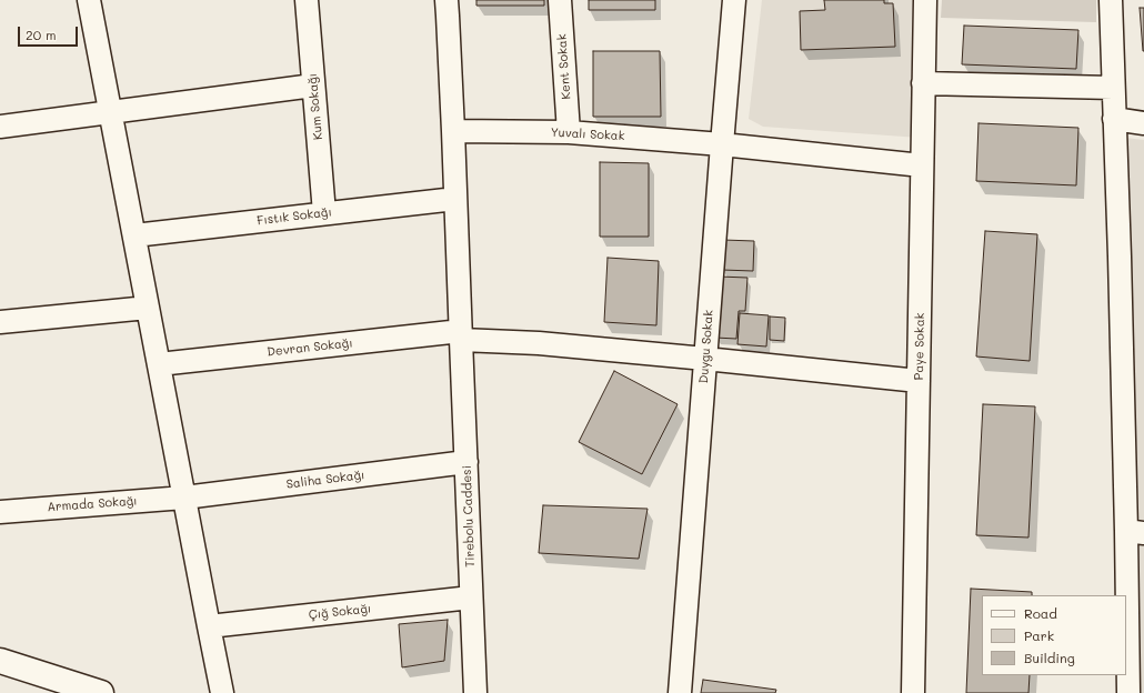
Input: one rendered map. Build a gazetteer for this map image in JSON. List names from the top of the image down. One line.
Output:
{"streets":{"street":["Kent Sokak","Kum Sokağı","Yuvalı Sokak","Fıstık Sokağı","Duygu Sokak","Paye Sokak","Devran Sokağı","Saliha Sokağı","Armada Sokağı","Tirebolu Caddesi","Çığ Sokağı"]},"crossings":[["Kent Sokak","Yuvalı Sokak"],["Kum Sokağı","Fıstık Sokağı"],["Yuvalı Sokak","Duygu Sokak"],["Yuvalı Sokak","Paye Sokak"],["Yuvalı Sokak","Tirebolu Caddesi"],["Fıstık Sokağı","Tirebolu Caddesi"],["Duygu Sokak","Devran Sokağı"],["Paye Sokak","Devran Sokağı"],["Devran Sokağı","Tirebolu Caddesi"],["Saliha Sokağı","Armada Sokağı"],["Saliha Sokağı","Tirebolu Caddesi"],["Tirebolu Caddesi","Çığ Sokağı"]],"legend":["Road","Park","Building"],"scale_bar":"20 m"}
